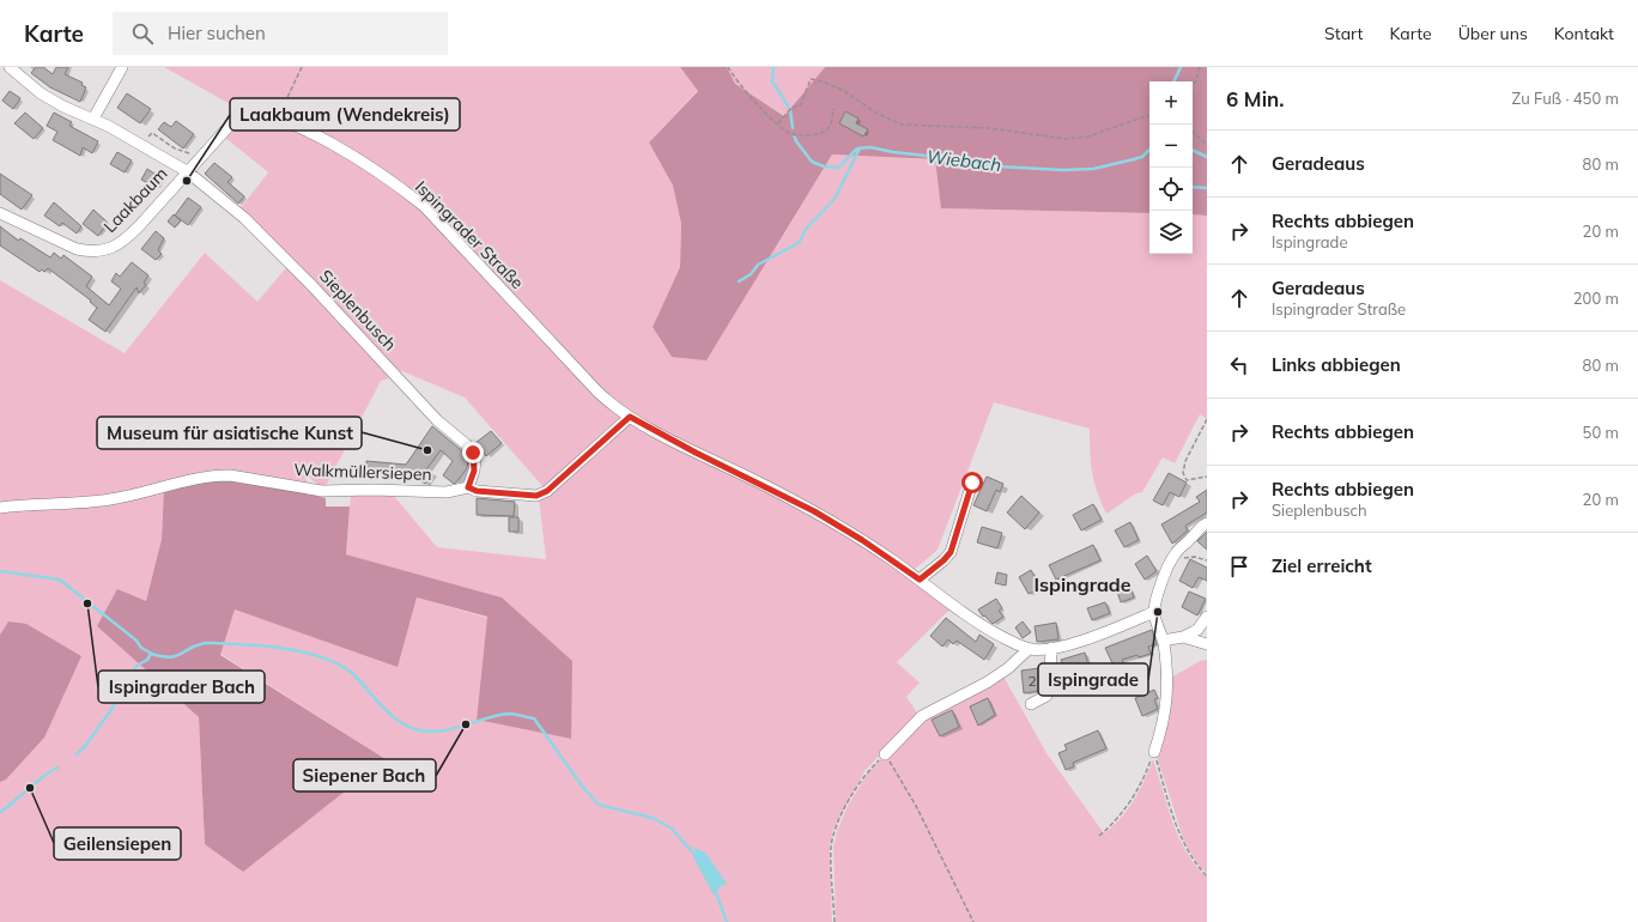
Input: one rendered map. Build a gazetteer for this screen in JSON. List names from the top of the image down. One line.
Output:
{"streets":{"street":["Laakbaum","Ispingrader Straße","Sieplenbusch","Walkmüllersiepen"]},"crossings":[["Laakbaum","Ispingrader Straße"],["Laakbaum","Sieplenbusch"],["Ispingrader Straße","Sieplenbusch"],["Sieplenbusch","Walkmüllersiepen"]],"districts":["Ispingrade"],"water":["Wiebach"],"places":["Laakbaum (Wendekreis)","Museum für asiatische Kunst","Ispingrader Bach","Ispingrade","Siepener Bach","Geilensiepen"],"house_numbers":["2"],"page":{"header":"Karte","search":"Hier suchen","nav":["Start","Karte","Über uns","Kontakt"],"heading":["6 Min.","Zu Fuß · 450 m"],"map_buttons":["+","−"],"list":[["Geradeaus","80 m"],["Rechts abbiegen","Ispingrade","20 m"],["Geradeaus","Ispingrader Straße","200 m"],["Links abbiegen","80 m"],["Rechts abbiegen","50 m"],["Rechts abbiegen","Sieplenbusch","20 m"],"Ziel erreicht"]}}
